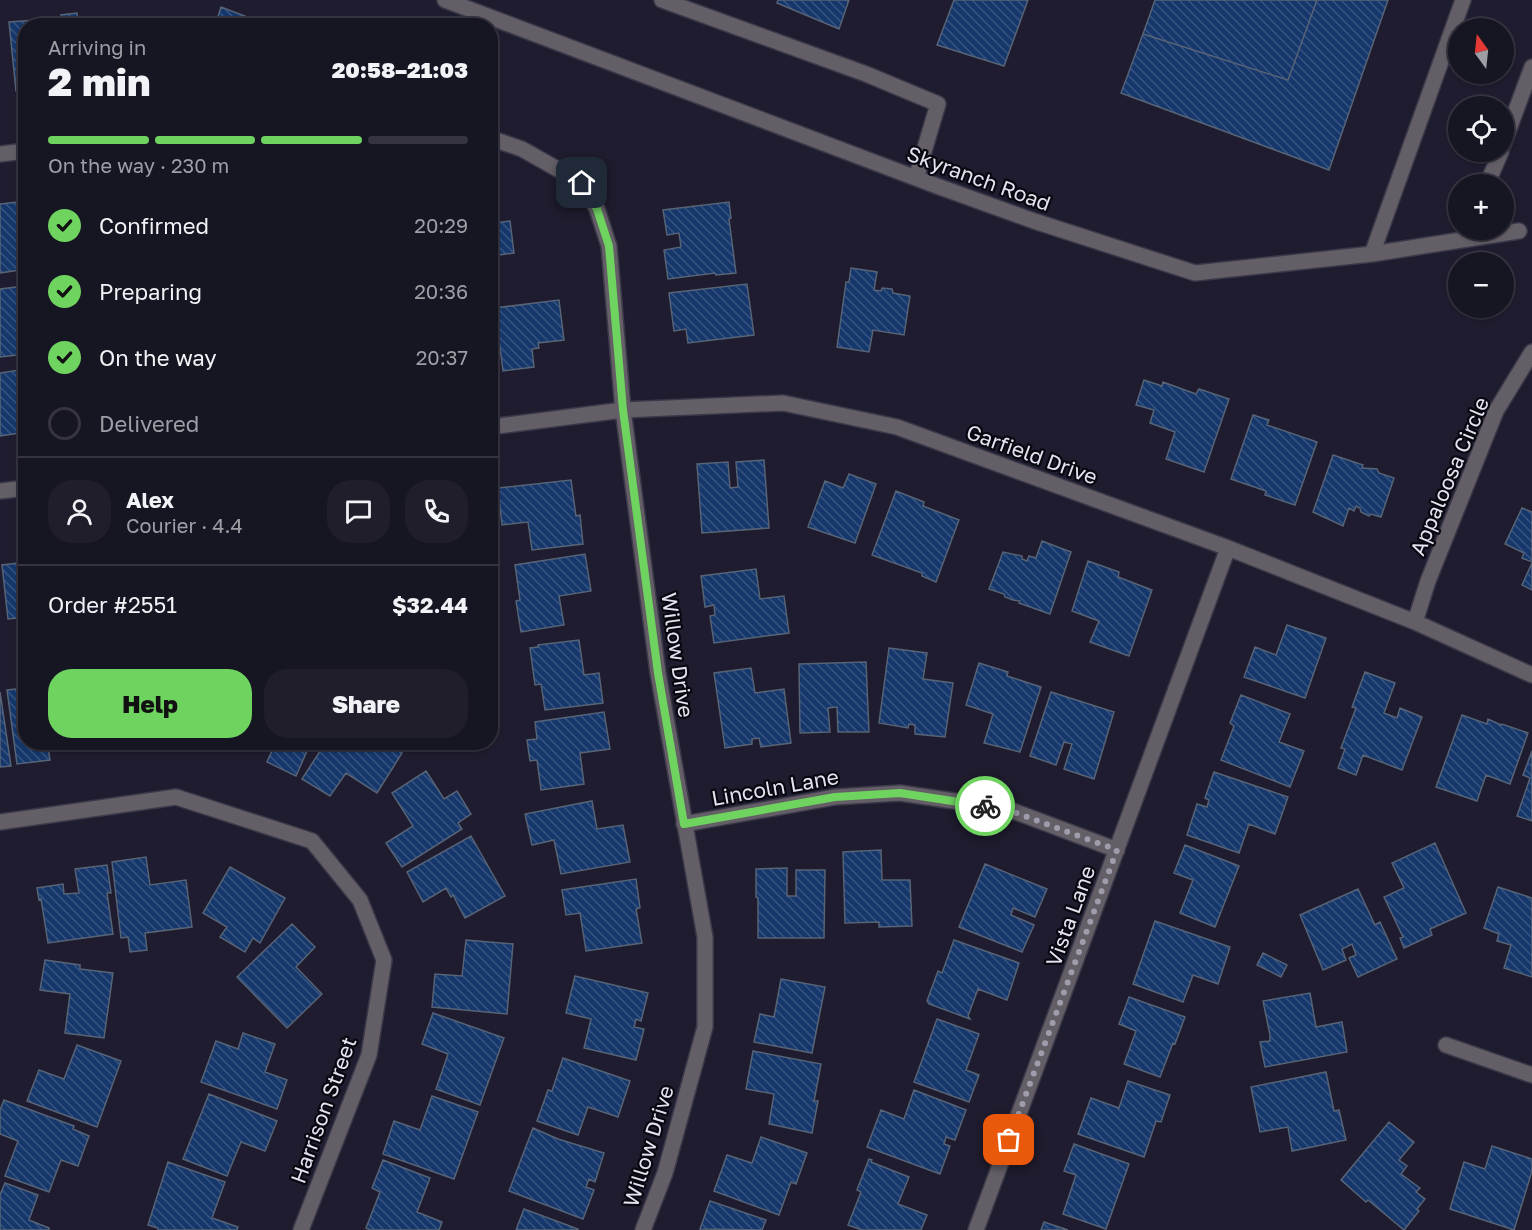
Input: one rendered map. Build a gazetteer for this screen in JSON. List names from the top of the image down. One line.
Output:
{"streets":{"street":["Skyranch Road","Garfield Drive","Appaloosa Circle","Willow Drive","Lincoln Lane","Vista Lane","Harrison Street"]},"crossings":[["Garfield Drive","Appaloosa Circle"],["Garfield Drive","Willow Drive"],["Garfield Drive","Vista Lane"],["Willow Drive","Lincoln Lane"],["Lincoln Lane","Vista Lane"]],"north":"top","page":{"map_buttons":["+","−"],"heading":["2 min","Arriving in","20:58–21:03"],"panel":["Alex","Courier · 4.4","Order #2551","$32.44"],"bar":"On the way · 230 m","list":[["Confirmed","20:29"],["Preparing","20:36"],["On the way","20:37"],"Delivered"],"buttons":["Help","Share"]}}
